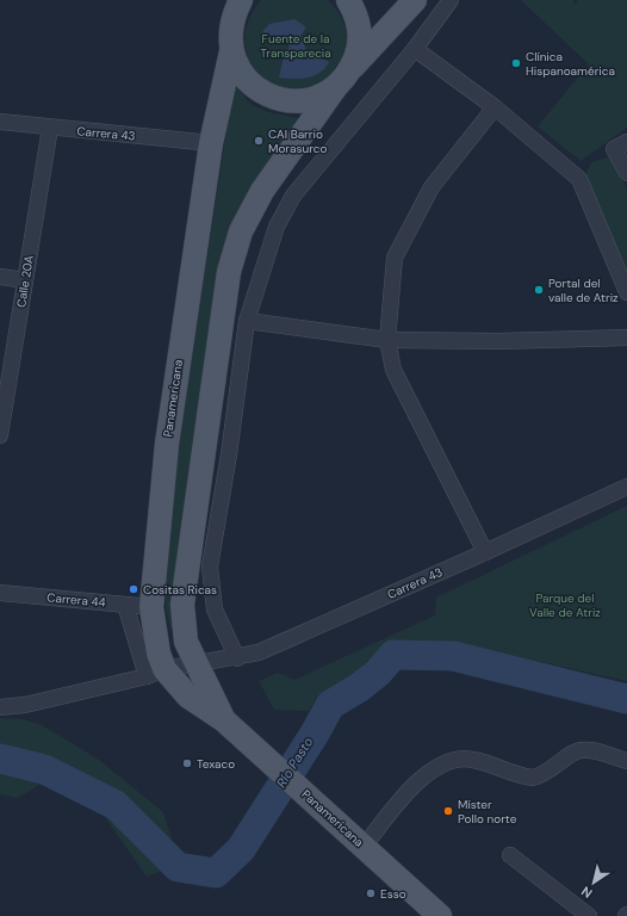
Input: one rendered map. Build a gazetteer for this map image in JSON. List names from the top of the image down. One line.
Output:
{"streets":{"main road":["Panamericana"],"street":["Carrera 43","Calle 20A","Carrera 44"]},"crossings":[["Carrera 43","Calle 20A"],["Carrera 43","Panamericana"],["Panamericana","Carrera 44"]],"water":["Río Pasto"],"parks":["Fuente de la Transparecia","Parque del Valle de Atriz"],"places":["Clínica Hispanoamérica","CAI Barrio Morasurco","Portal del valle de Atriz","Cositas Ricas","Texaco","Míster Pollo norte","Esso"],"north":"bottom left"}
